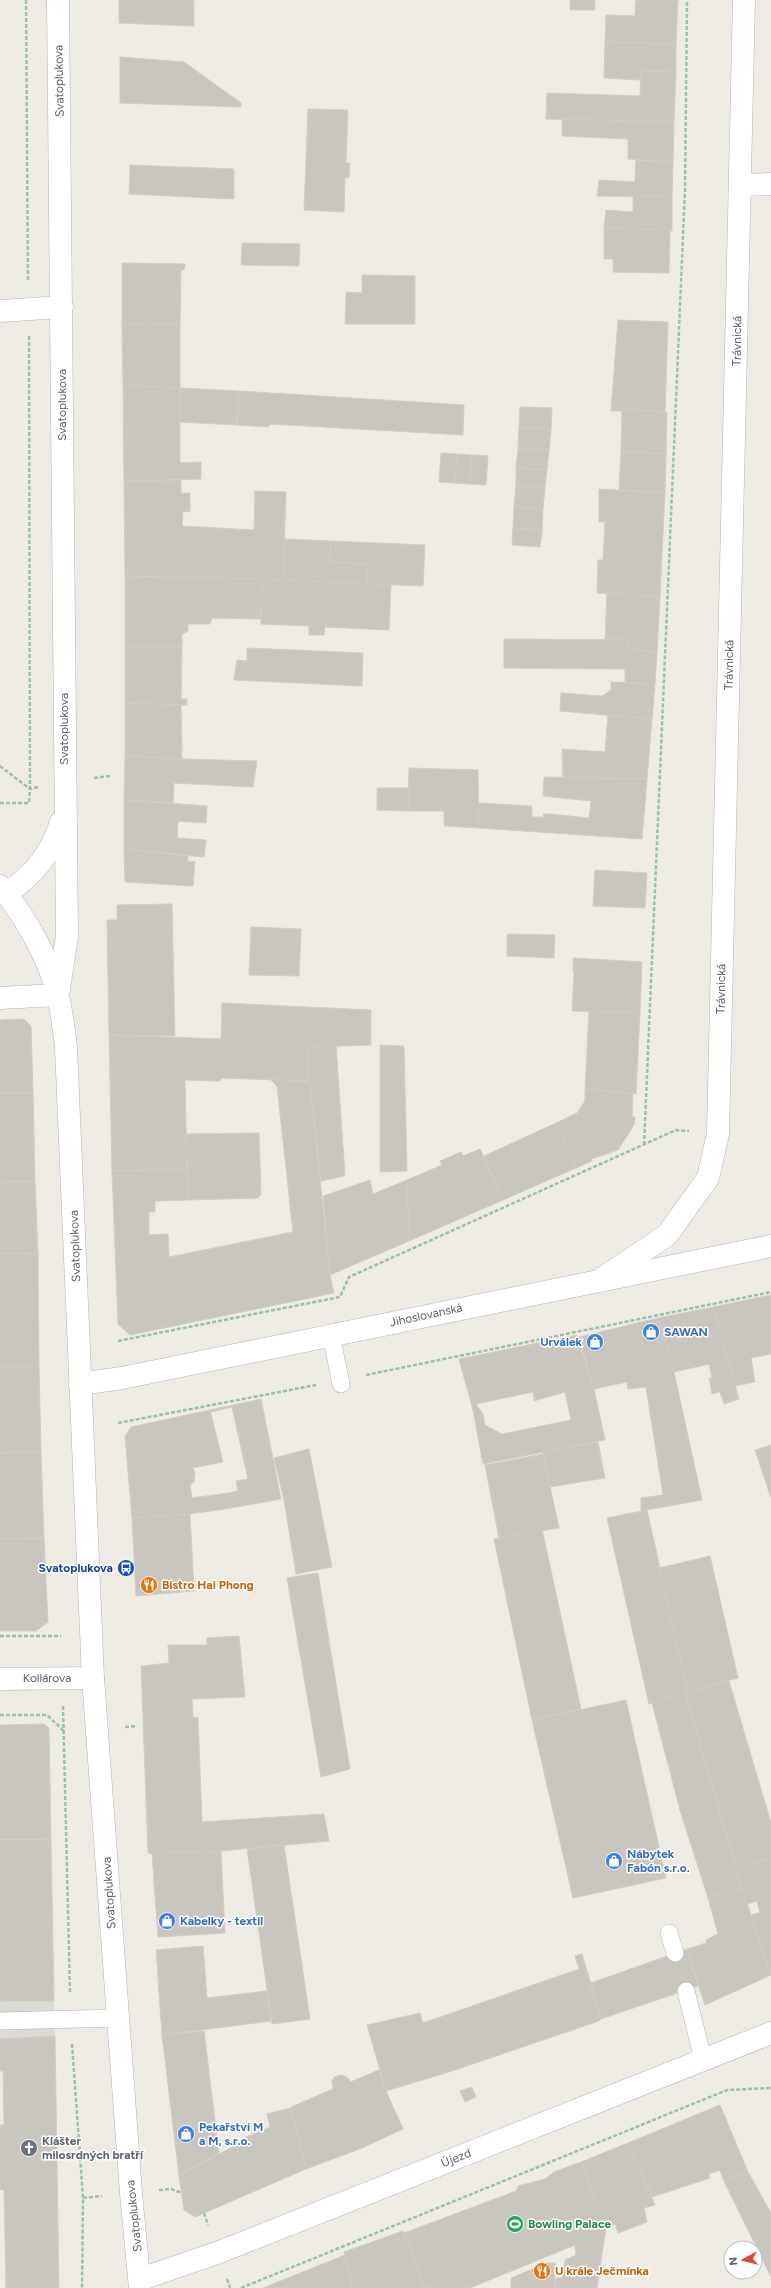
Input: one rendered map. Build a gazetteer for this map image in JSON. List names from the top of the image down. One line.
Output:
{"streets":{"street":["Svatoplukova","Trávnická","Jihoslovanská","Kollárova","Újezd"]},"crossings":[["Svatoplukova","Jihoslovanská"],["Svatoplukova","Kollárova"],["Svatoplukova","Újezd"],["Trávnická","Jihoslovanská"]],"places":{"shop":["SAWAN","Urválek","Nábytek Fabón s.r.o.","Kabelky - textil","Pekařství M a M, s.r.o."],"bus stop":["Svatoplukova"],"restaurant":["Bistro Hai Phong","U krále Ječmínka"],"church":["Klášter milosrdných bratří"],"sports":["Bowling Palace"]},"north":"left"}
